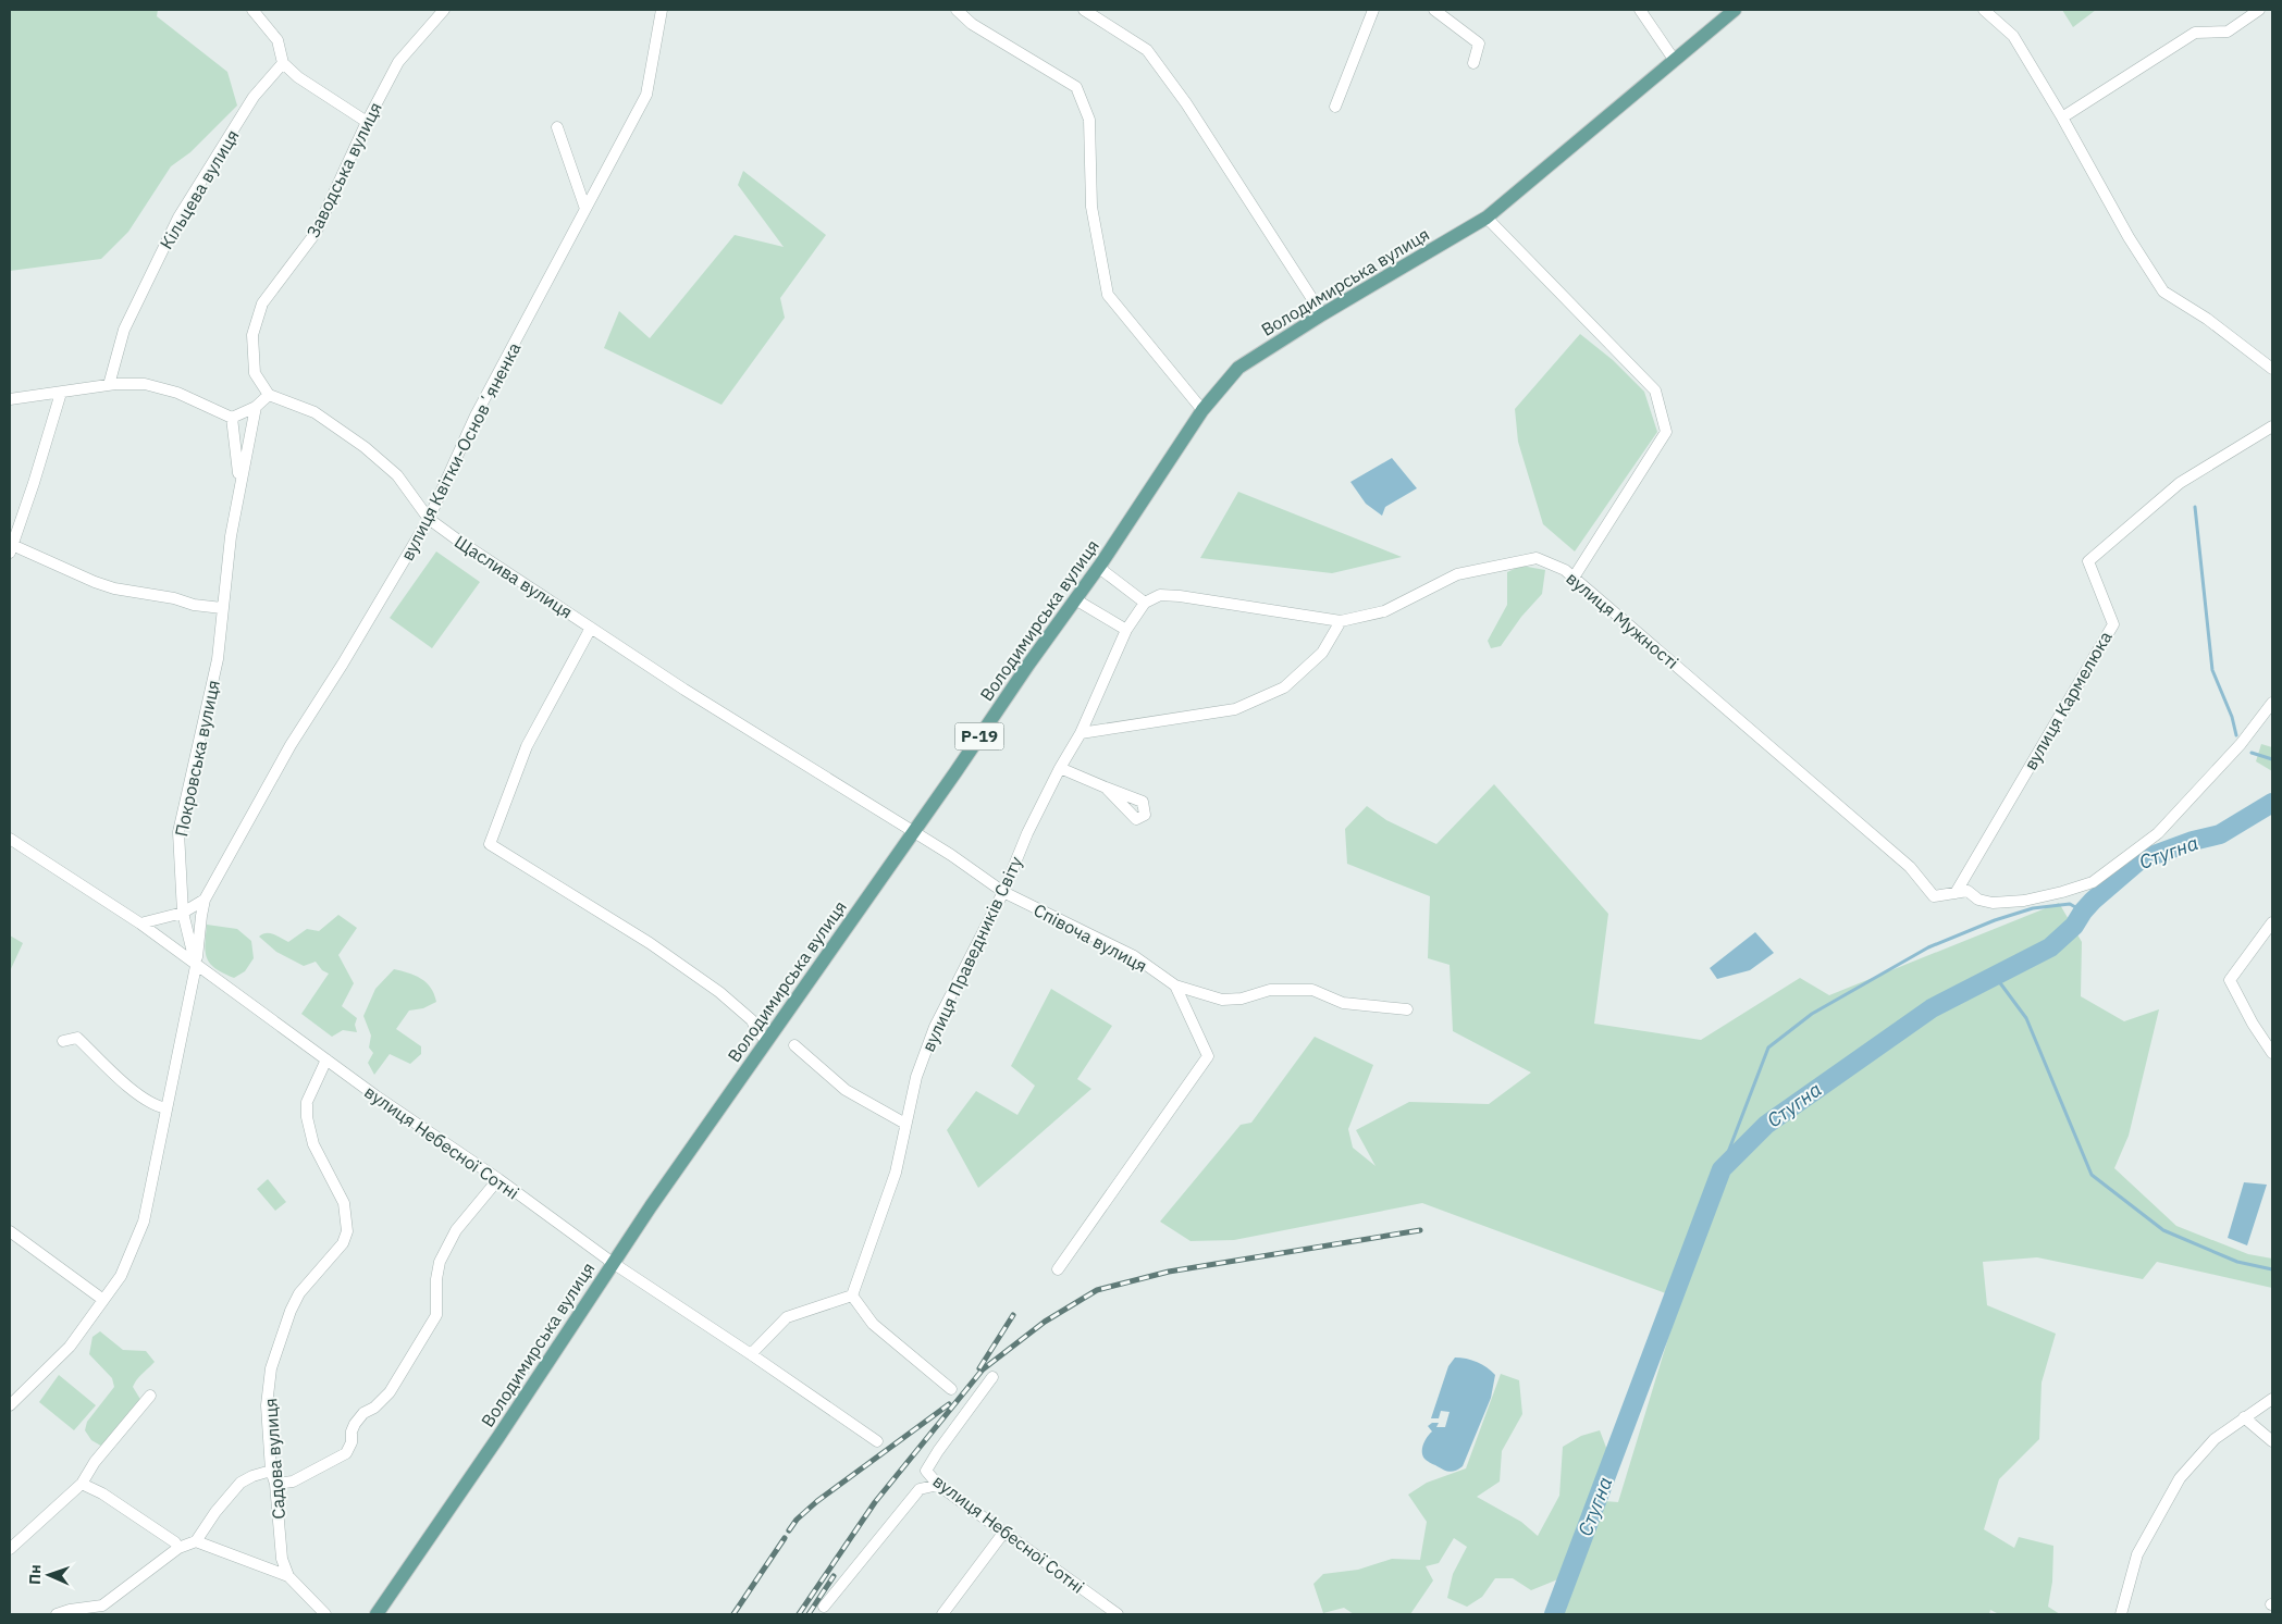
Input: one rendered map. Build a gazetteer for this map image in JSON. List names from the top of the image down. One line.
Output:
{"streets":{"main road":["Володимирська вулиця","Р-19"],"street":["Заводська вулиця","Кільцева вулиця","вулиця Квітки-Основʼяненка","Щаслива вулиця","вулиця Мужності","вулиця Кармелюка","Покровська вулиця","Співоча вулиця","вулиця Праведників Світу","вулиця Небесної Сотні","Садова вулиця"]},"crossings":[["Заводська вулиця","Щаслива вулиця"],["Володимирська вулиця","Щаслива вулиця"],["Володимирська вулиця","Співоча вулиця"],["Володимирська вулиця","вулиця Небесної Сотні"],["вулиця Квітки-Основʼяненка","Щаслива вулиця"],["вулиця Квітки-Основʼяненка","Покровська вулиця"],["вулиця Квітки-Основʼяненка","вулиця Небесної Сотні"],["Щаслива вулиця","Співоча вулиця"],["вулиця Мужності","вулиця Кармелюка"],["вулиця Мужності","вулиця Праведників Світу"],["Покровська вулиця","вулиця Небесної Сотні"],["Співоча вулиця","вулиця Праведників Світу"],["вулиця Небесної Сотні","Садова вулиця"]],"water":["Стугна"],"north":"left"}
